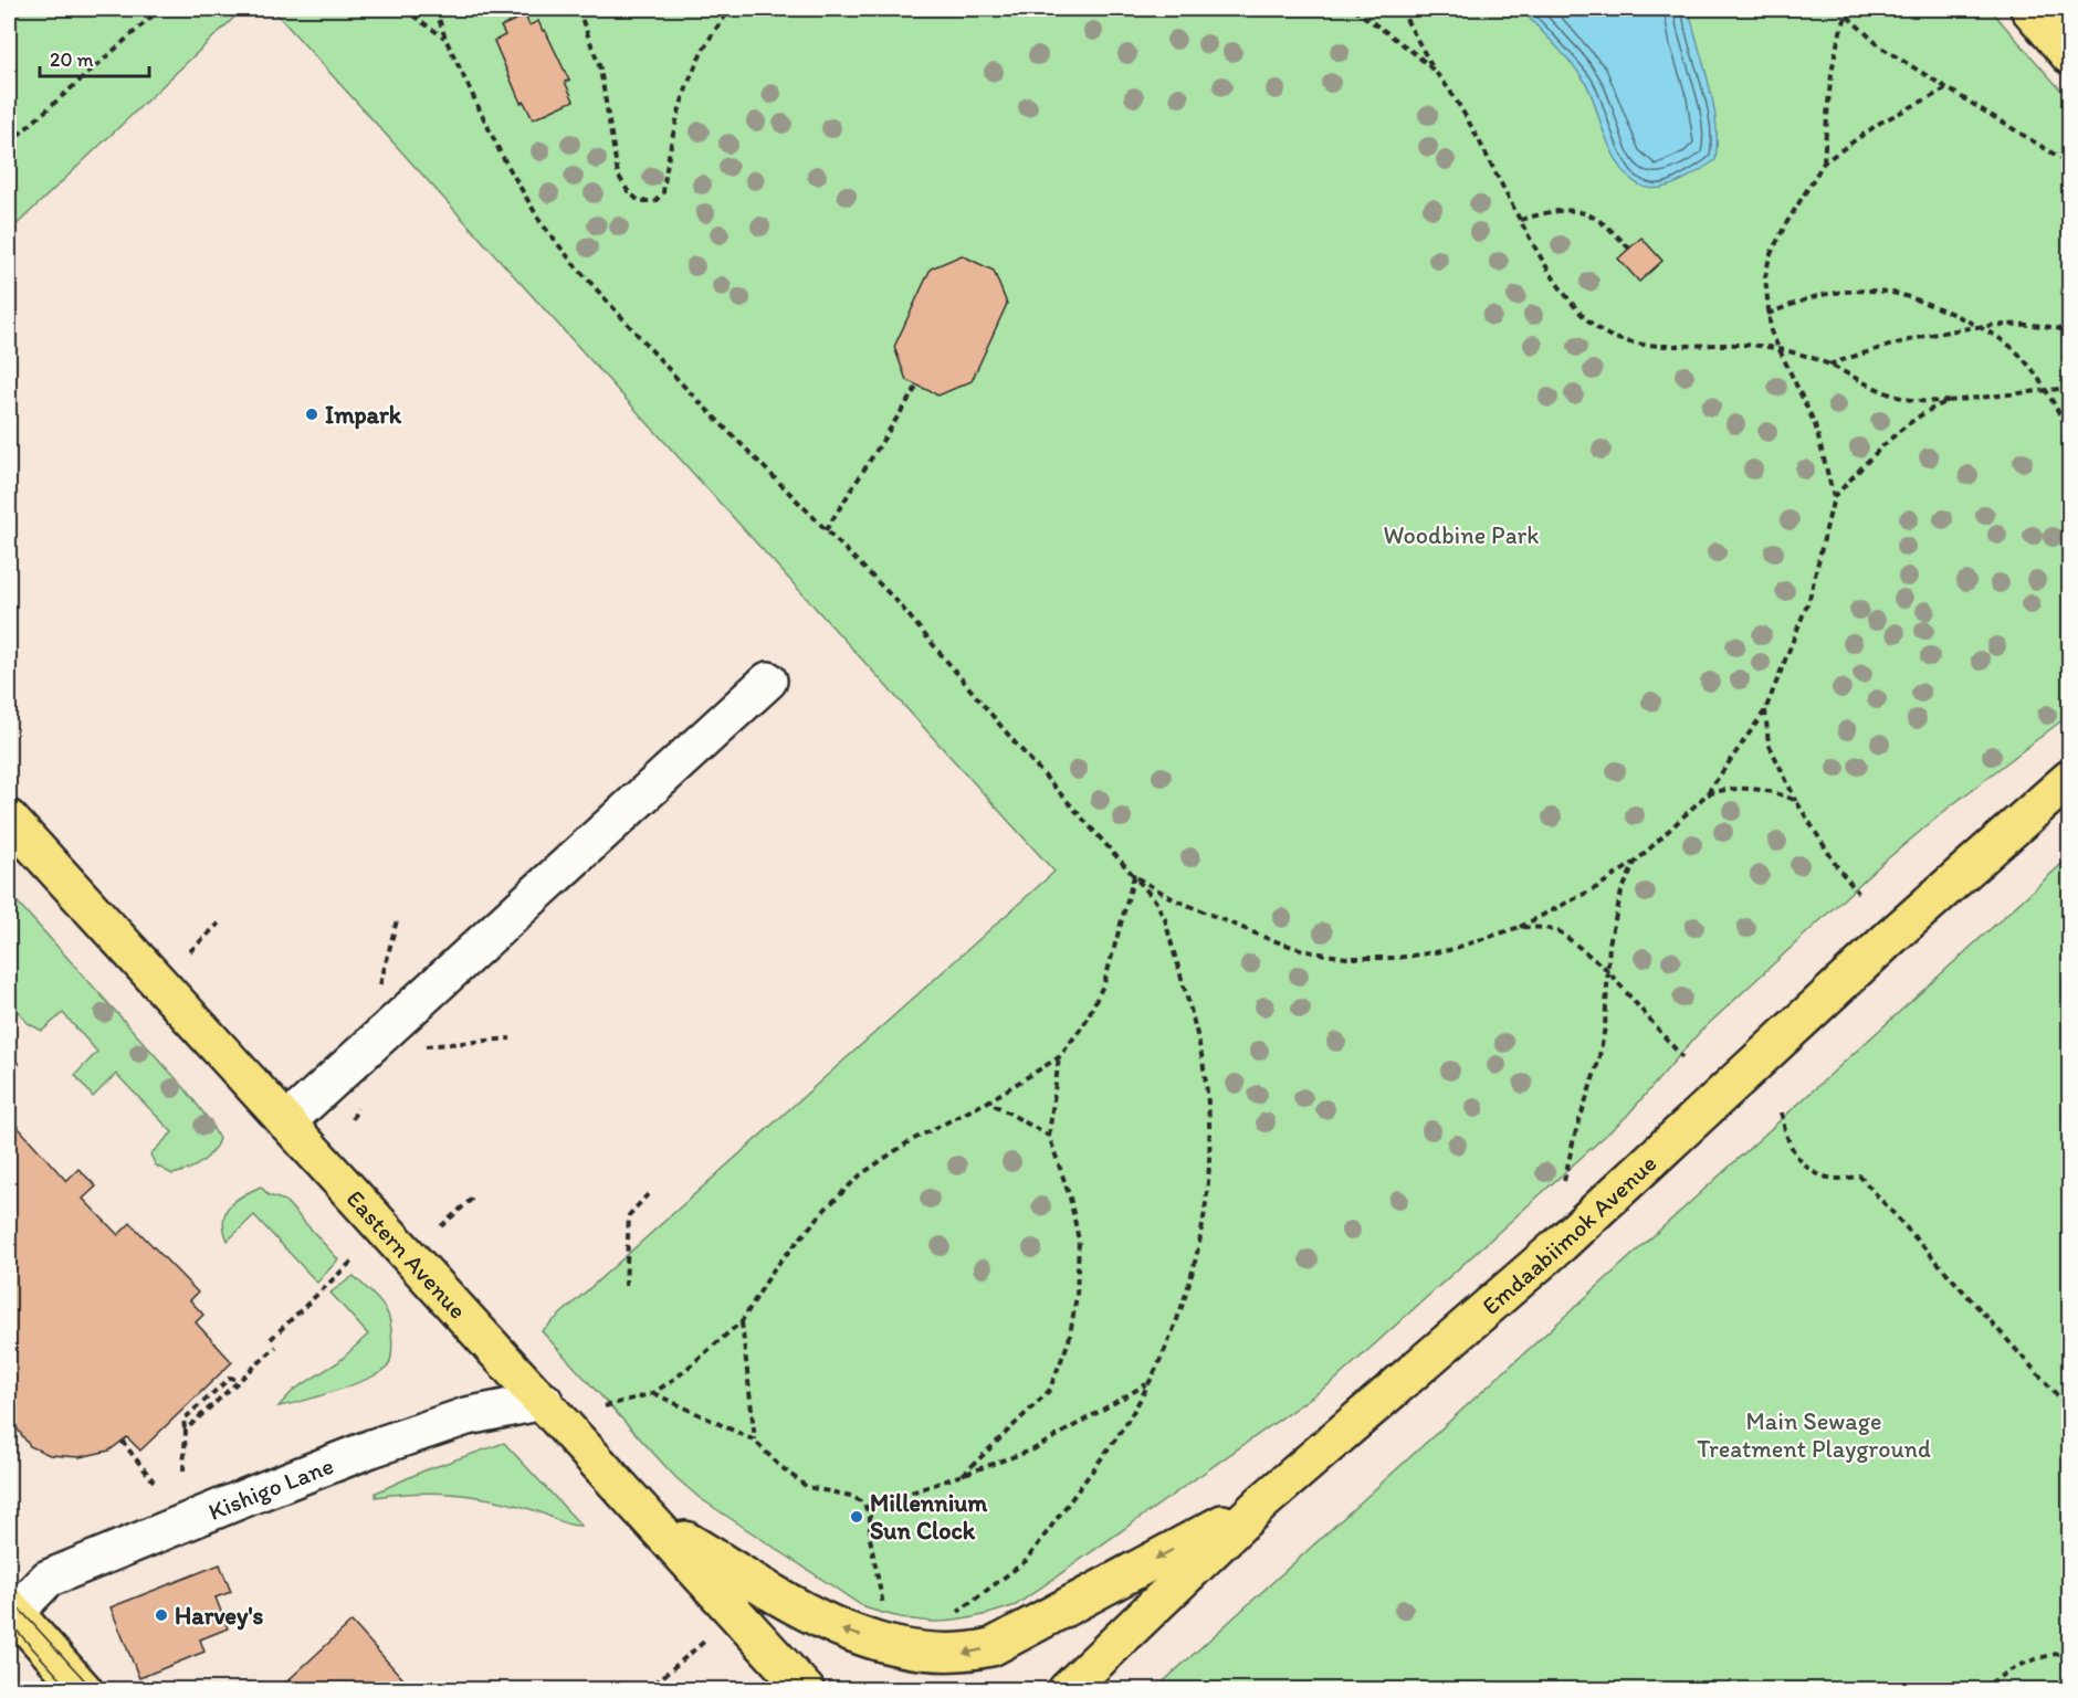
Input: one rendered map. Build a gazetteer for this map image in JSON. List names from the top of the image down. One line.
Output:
{"streets":{"main road":["Emdaabiimok Avenue","Eastern Avenue"],"street":["Kishigo Lane"]},"crossings":[["Eastern Avenue","Kishigo Lane"]],"parks":["Woodbine Park","Main Sewage Treatment Playground"],"places":["Impark","Millennium Sun Clock","Harvey's"],"scale_bar":"20 m"}
